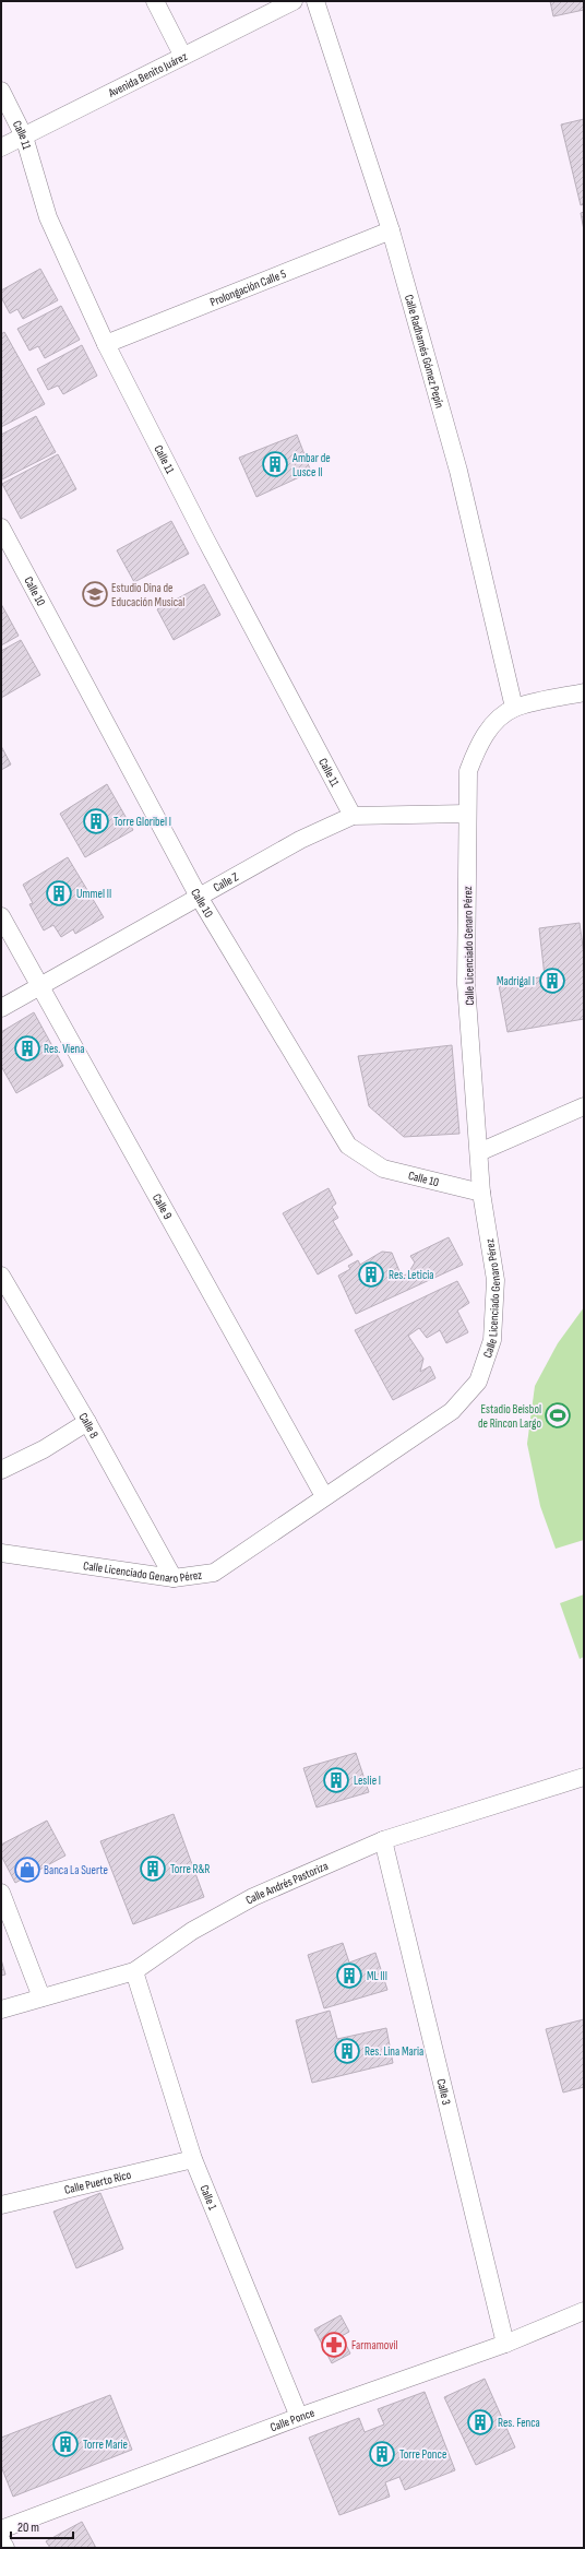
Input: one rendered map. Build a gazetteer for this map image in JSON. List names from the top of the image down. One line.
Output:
{"streets":{"street":["Avenida Benito Juárez","Calle 11","Prolongación Calle 5","Calle Radhamés Gómez Pepín","Calle 10","Calle Z","Calle Licenciado Genaro Pérez","Calle 9","Calle 8","Calle Andrés Pastoriza","Calle 3","Calle Puerto Rico","Calle 1","Calle Ponce"]},"crossings":[["Avenida Benito Juárez","Calle 11"],["Calle 11","Prolongación Calle 5"],["Calle 11","Calle Z"],["Prolongación Calle 5","Calle Radhamés Gómez Pepín"],["Calle Radhamés Gómez Pepín","Calle Licenciado Genaro Pérez"],["Calle 10","Calle Z"],["Calle 10","Calle Licenciado Genaro Pérez"],["Calle Z","Calle Licenciado Genaro Pérez"],["Calle Z","Calle 9"],["Calle Licenciado Genaro Pérez","Calle 9"],["Calle Licenciado Genaro Pérez","Calle 8"],["Calle Andrés Pastoriza","Calle 3"],["Calle Andrés Pastoriza","Calle 1"],["Calle 3","Calle Ponce"],["Calle Puerto Rico","Calle 1"],["Calle 1","Calle Ponce"]],"places":{"building":["Ambar de Lusce II","Torre Gloribel I","Ummel II","Madrigal I","Res. Viena","Res. Leticia","Leslie I","Torre R&R","ML III","Res. Lina Maria","Res. Fenca","Torre Marie","Torre Ponce"],"school or university":["Estudio Dina de Educación Musical"],"sports":["Estadio Beisbol de Rincon Largo"],"shop":["Banca La Suerte"],"pharmacy":["Farmamovil"]},"scale_bar":"20 m"}
